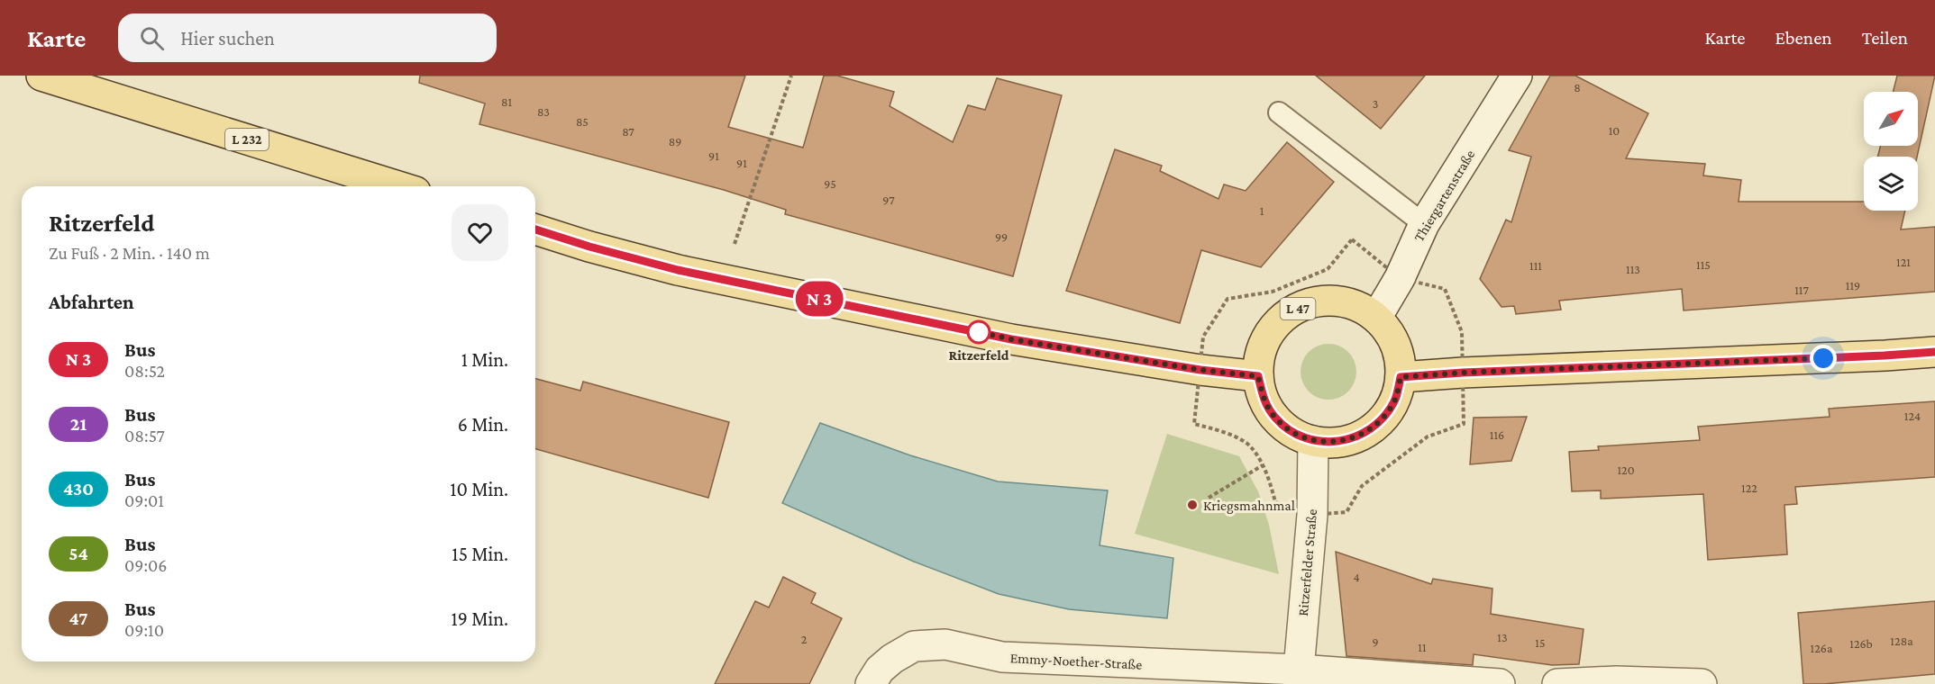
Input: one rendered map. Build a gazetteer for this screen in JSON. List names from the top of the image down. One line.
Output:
{"streets":{"main road":["L 232","L 47"],"street":["Thiergartenstraße","Ritzerfelder Straße","Emmy-Noether-Straße"]},"crossings":[["Thiergartenstraße","L 47"],["Thiergartenstraße","Ritzerfelder Straße"],["L 47","Ritzerfelder Straße"],["Ritzerfelder Straße","Emmy-Noether-Straße"]],"places":["Ritzerfeld","Kriegsmahnmal"],"house_numbers":["8","81","3","83","85","10","87","89","91","91","95","97","1","99","121","115","111","113","119","117","124","116","120","122","4","13","2","128a","9","15","126b","11","126a"],"north":"top right","page":{"header":"Karte","search":"Hier suchen","nav":["Karte","Ebenen","Teilen"],"on_map":"N 3","heading":[["Ritzerfeld","Zu Fuß · 2 Min. · 140 m"],"Abfahrten"],"list":[{"mark":"N 3","name":"Bus","note":"08:52","value":"1 Min."},{"mark":"21","name":"Bus","note":"08:57","value":"6 Min."},{"mark":"430","name":"Bus","note":"09:01","value":"10 Min."},{"mark":"54","name":"Bus","note":"09:06","value":"15 Min."},{"mark":"47","name":"Bus","note":"09:10","value":"19 Min."}]}}
